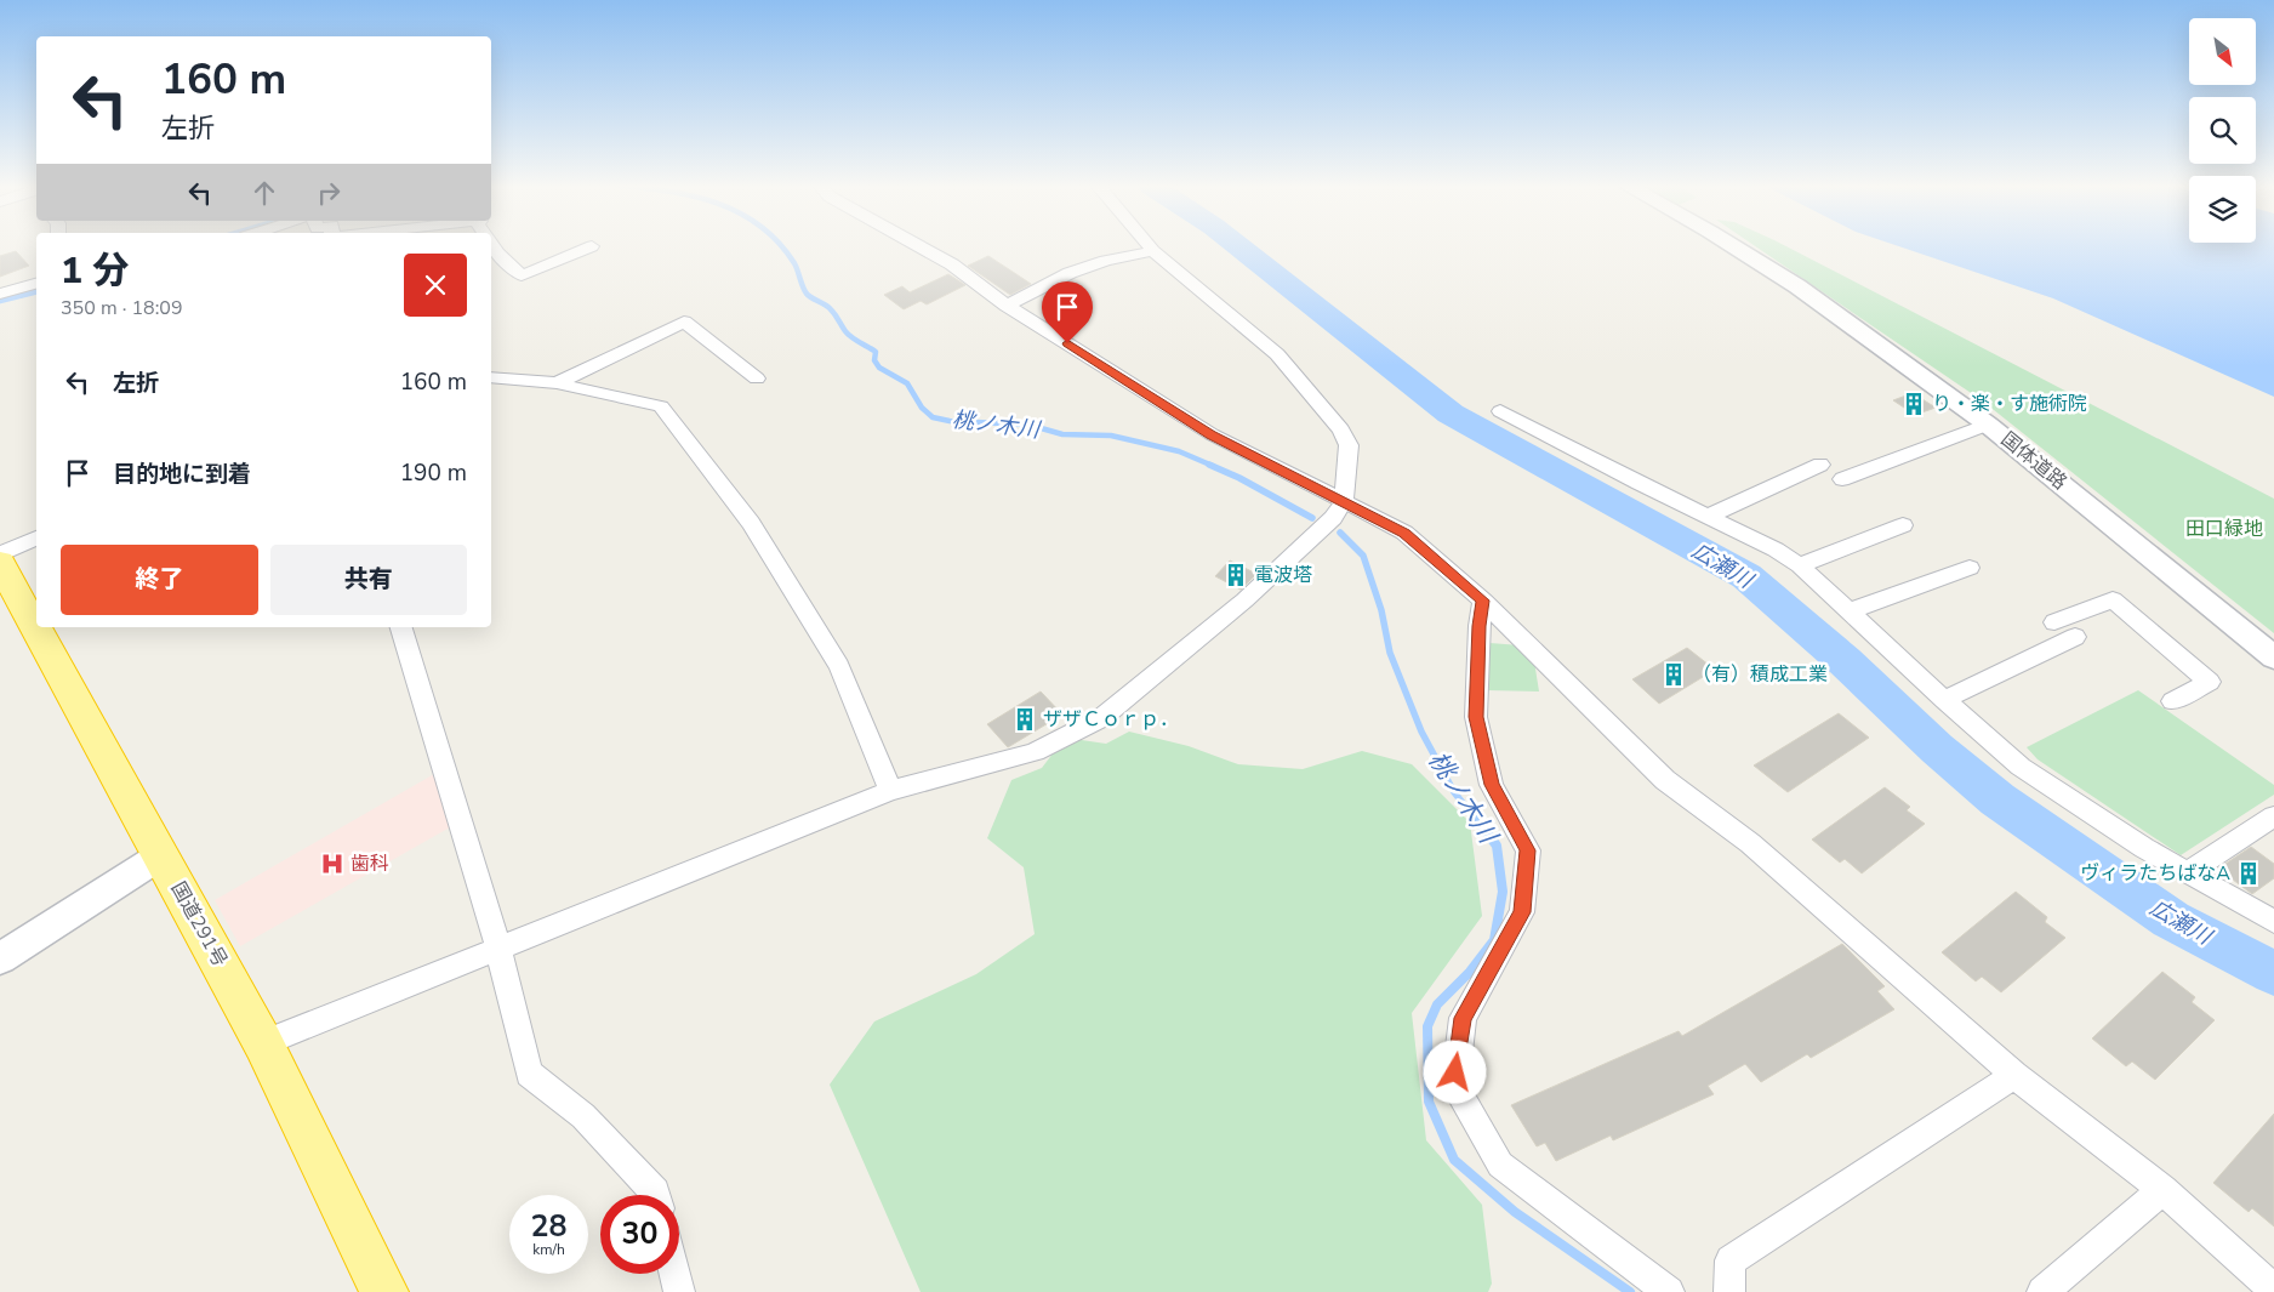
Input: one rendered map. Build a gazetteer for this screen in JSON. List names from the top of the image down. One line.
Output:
{"streets":{"highway":["国道291号"],"street":["国体道路"]},"water":["桃ノ木川","広瀬川"],"parks":["田口緑地"],"places":{"building":["り・楽・す施術院","電波塔","（有）積成工業","ザザＣｏｒｐ．","ヴィラたちばなA"],"hospital":["歯科"]},"north":"bottom right","page":{"turn":["160 m","左折"],"heading":["1 分","350 m · 18:09"],"list":[{"name":"左折","value":"160 m"},{"name":"目的地に到着","value":"190 m"}],"buttons":["終了","共有"],"speed":"28 km/h","limit":"30"}}
